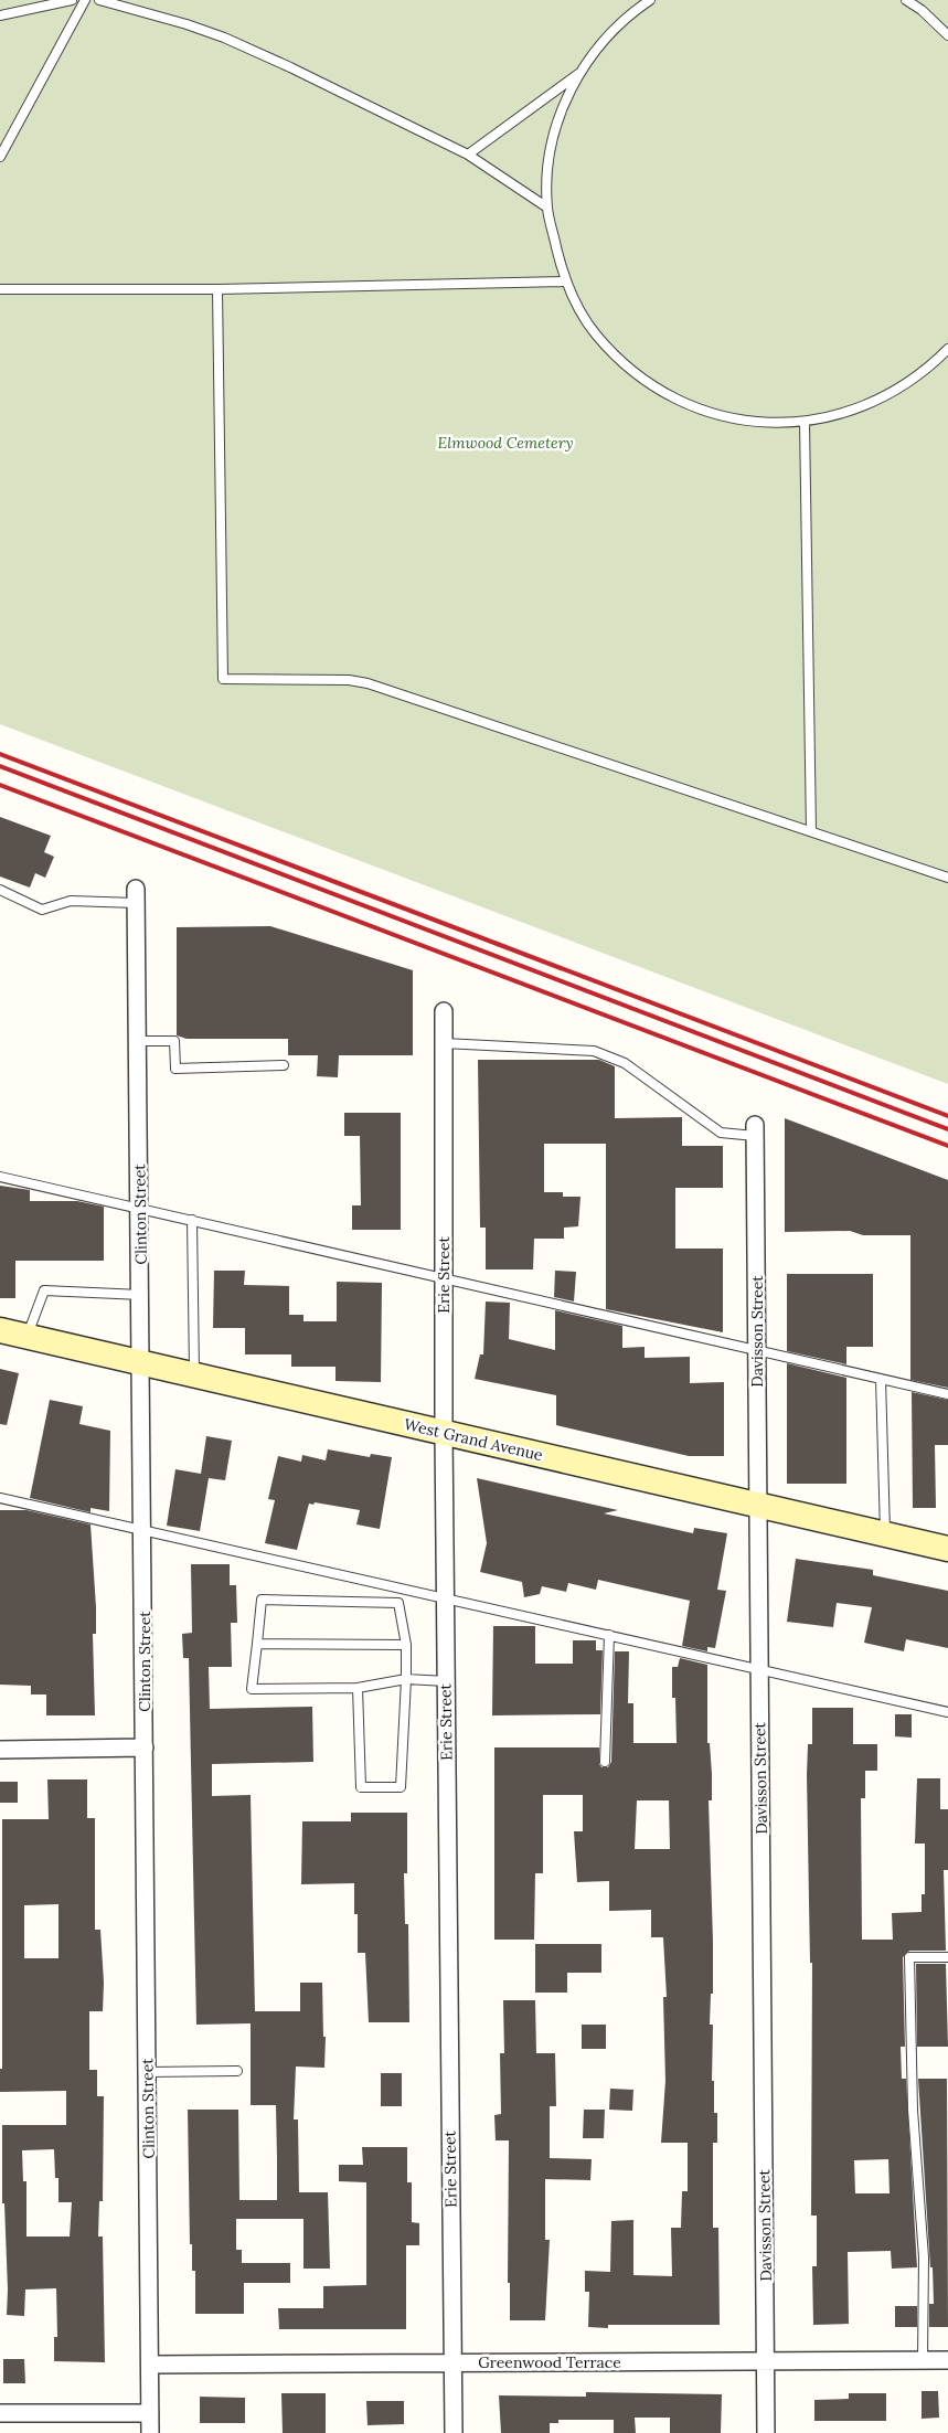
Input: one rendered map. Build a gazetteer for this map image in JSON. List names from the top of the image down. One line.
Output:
{"streets":{"main road":["West Grand Avenue"],"street":["Clinton Street","Erie Street","Davisson Street","Greenwood Terrace"]},"crossings":[["Clinton Street","West Grand Avenue"],["Clinton Street","Greenwood Terrace"],["Erie Street","West Grand Avenue"],["Erie Street","Greenwood Terrace"],["Davisson Street","West Grand Avenue"],["Davisson Street","Greenwood Terrace"]],"parks":["Elmwood Cemetery"]}
